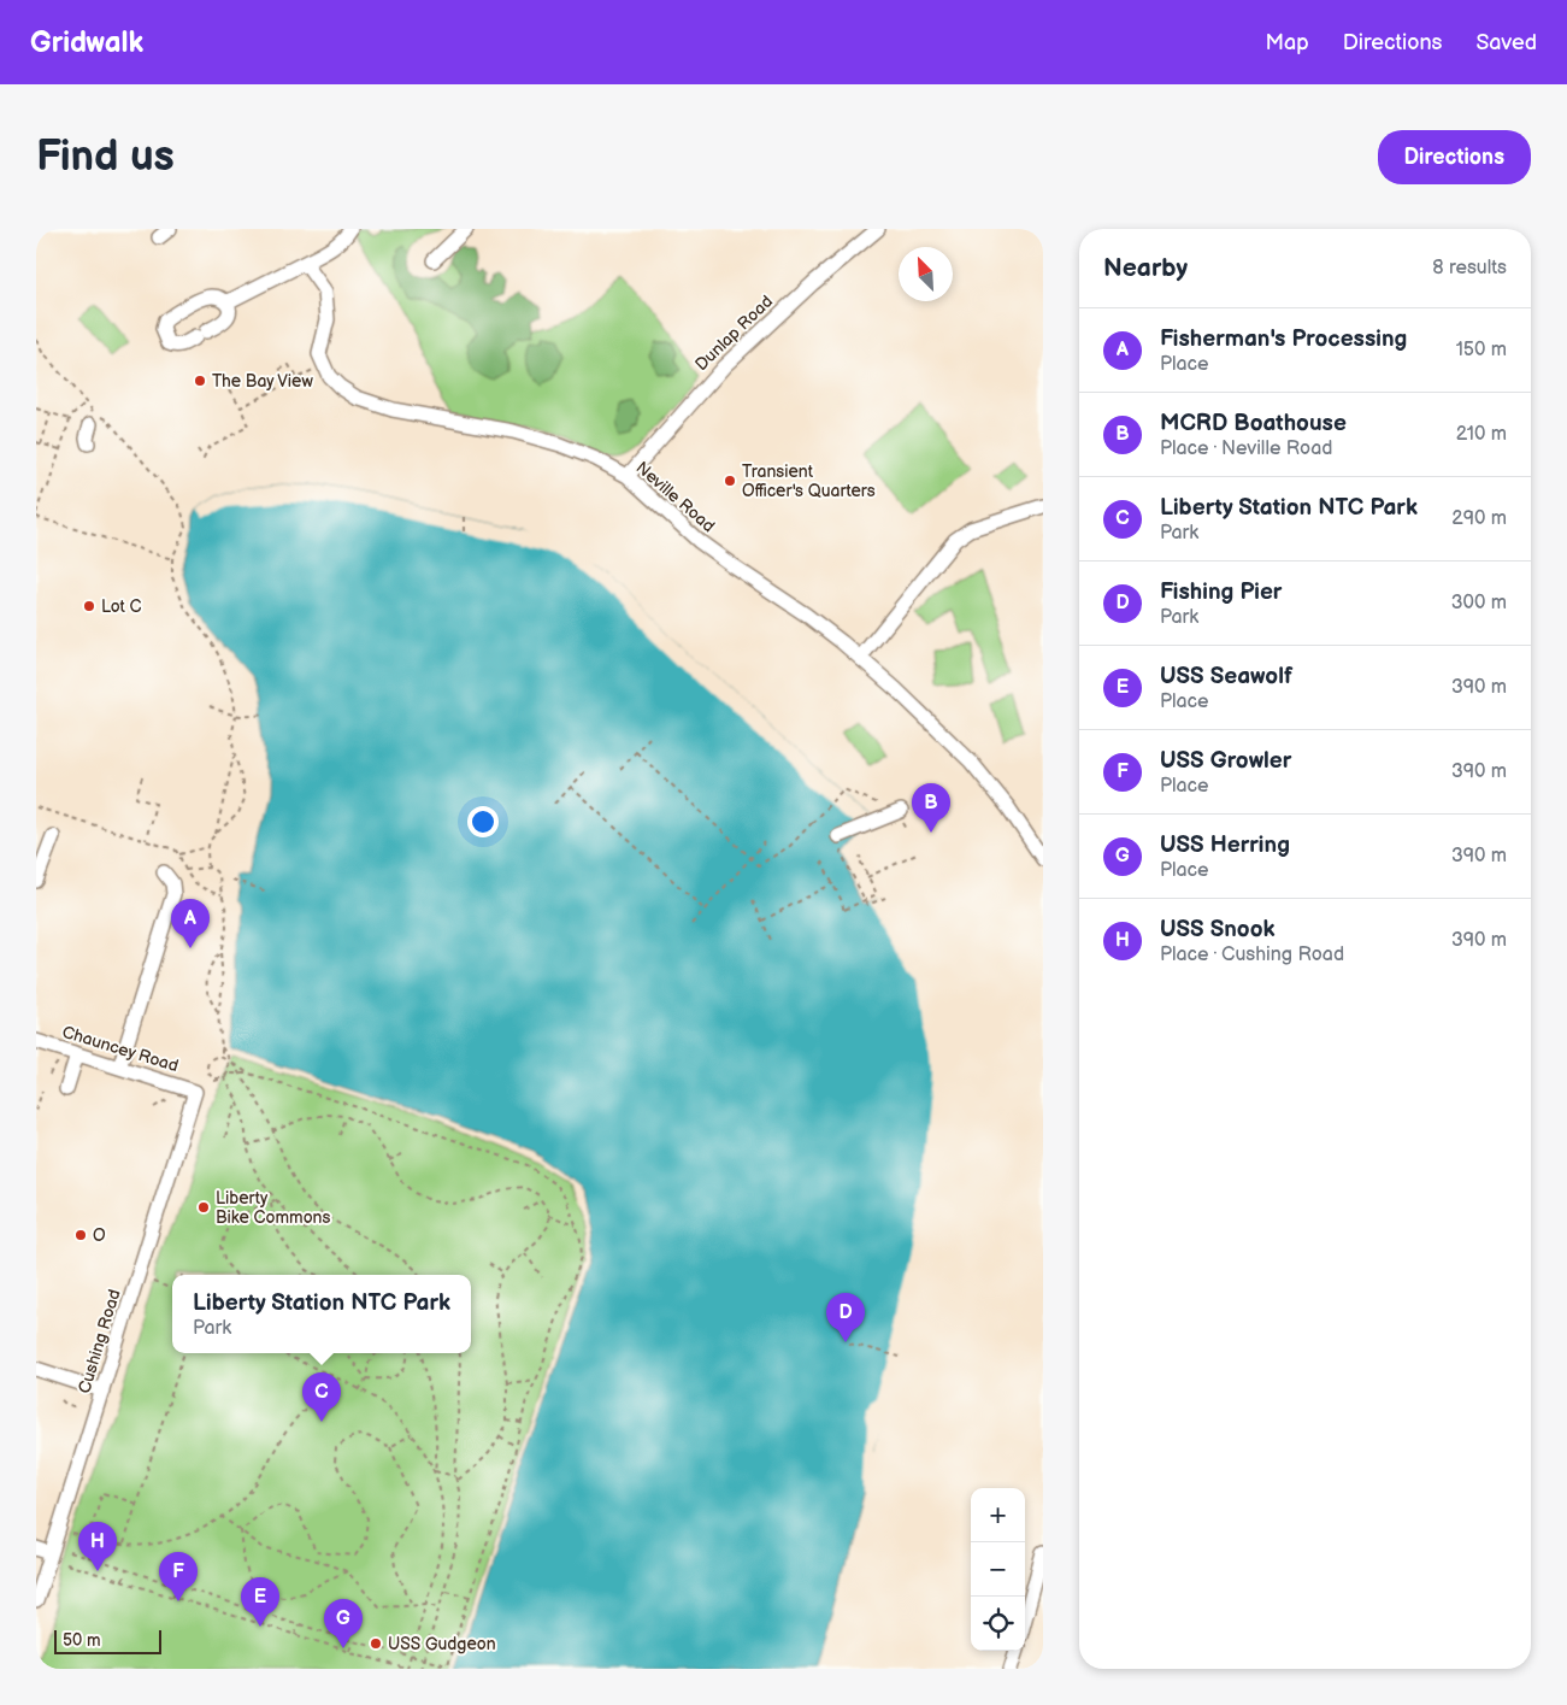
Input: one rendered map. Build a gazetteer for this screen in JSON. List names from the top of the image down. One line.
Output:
{"streets":{"street":["Dunlap Road","Neville Road","Chauncey Road","Cushing Road"]},"crossings":[["Dunlap Road","Neville Road"],["Chauncey Road","Cushing Road"]],"places":["The Bay View","Transient Officer's Quarters","Lot C","Liberty Bike Commons","O","USS Gudgeon"],"scale_bar":"50 m","north":"top left","page":{"header":"Gridwalk","nav":["Map","Directions","Saved"],"buttons":"Directions","title":"Find us","heading":["Nearby","8 results"],"list":[{"mark":"A","name":"Fisherman's Processing","note":"Place","value":"150 m"},{"mark":"B","name":"MCRD Boathouse","note":"Place · Neville Road","value":"210 m"},{"mark":"C","name":"Liberty Station NTC Park","note":"Park","value":"290 m"},{"mark":"D","name":"Fishing Pier","note":"Park","value":"300 m"},{"mark":"E","name":"USS Seawolf","note":"Place","value":"390 m"},{"mark":"F","name":"USS Growler","note":"Place","value":"390 m"},{"mark":"G","name":"USS Herring","note":"Place","value":"390 m"},{"mark":"H","name":"USS Snook","note":"Place · Cushing Road","value":"390 m"}],"pins":["B","A","D","C","H","F","E","G"],"popup":["Liberty Station NTC Park","Park"],"map_buttons":["+","−"],"scale":"50 m"}}
